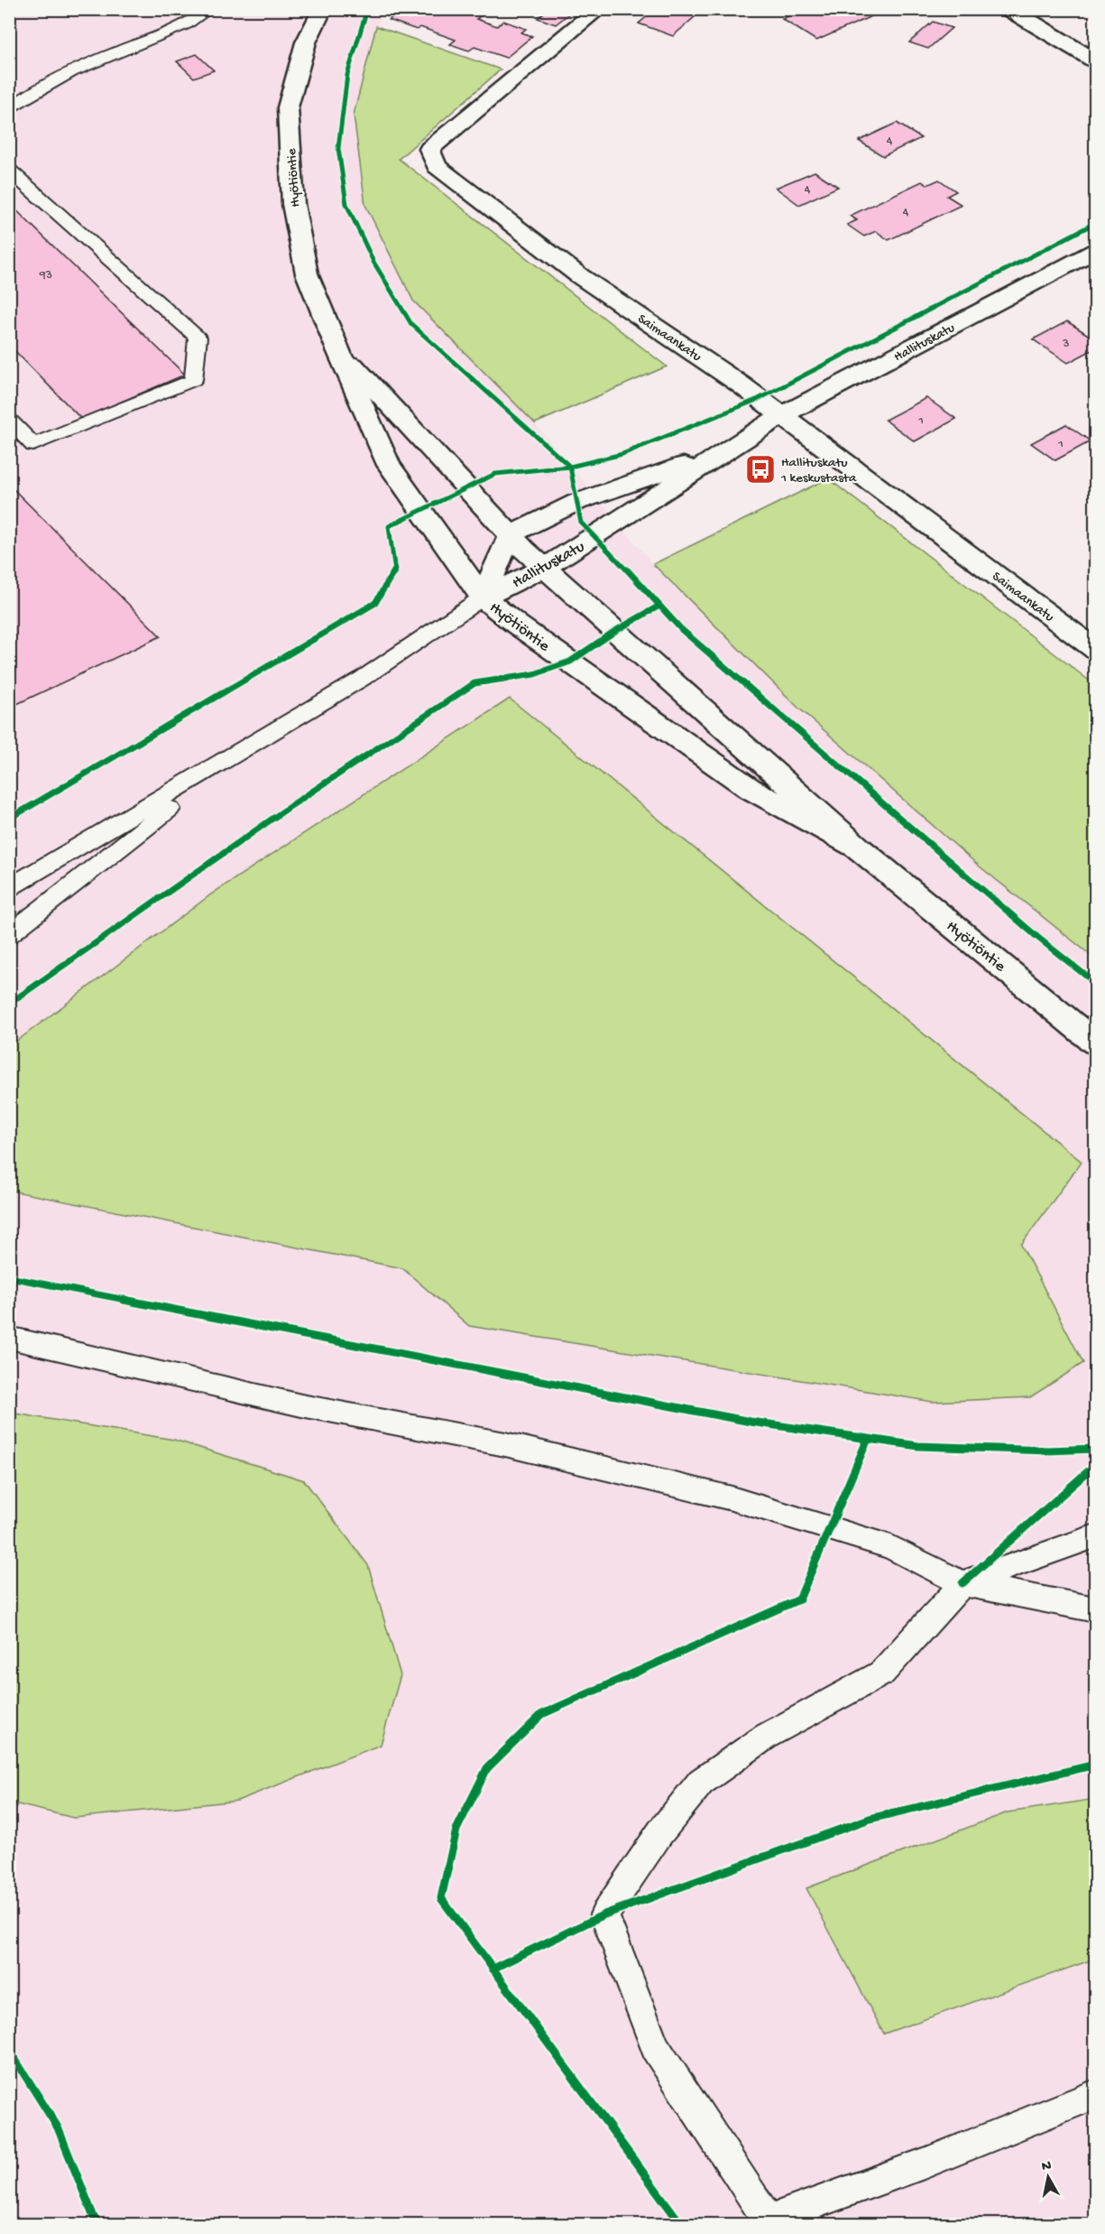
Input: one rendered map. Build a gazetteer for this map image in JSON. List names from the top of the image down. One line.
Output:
{"streets":{"street":["Hyötiöntie","Saimaankatu","Hallituskatu"]},"crossings":[["Hyötiöntie","Hallituskatu"],["Saimaankatu","Hallituskatu"]],"places":{"bus stop":["Hallituskatu 1 keskustasta"]},"house_numbers":["4","4","4","93","3","1","1"],"north":"top"}
